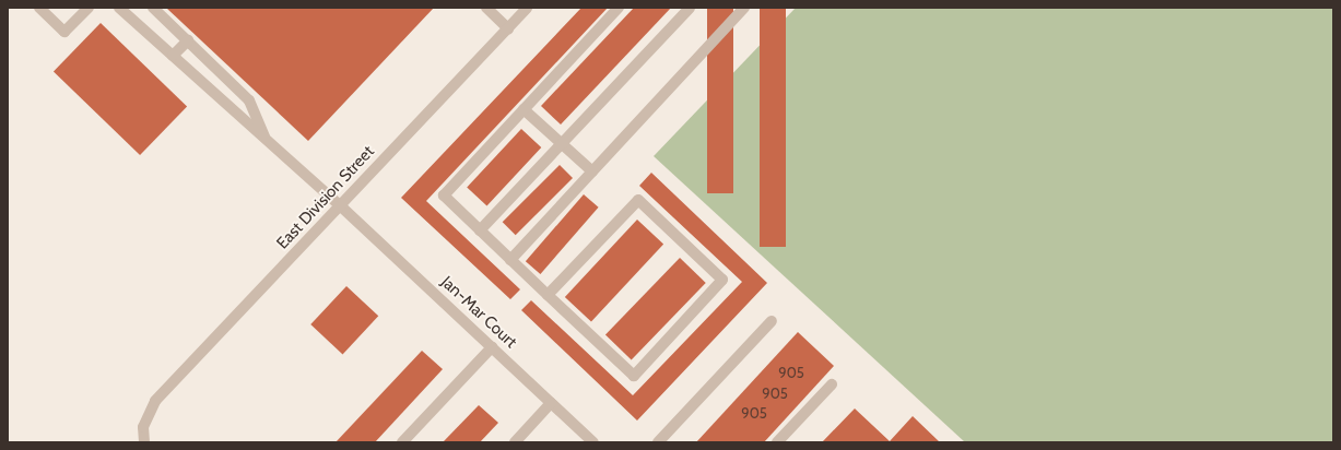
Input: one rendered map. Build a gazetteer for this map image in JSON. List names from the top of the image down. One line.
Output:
{"streets":{"street":["East Division Street","Jan-Mar Court"]},"crossings":[["East Division Street","Jan-Mar Court"]],"house_numbers":["905","905","905"]}
